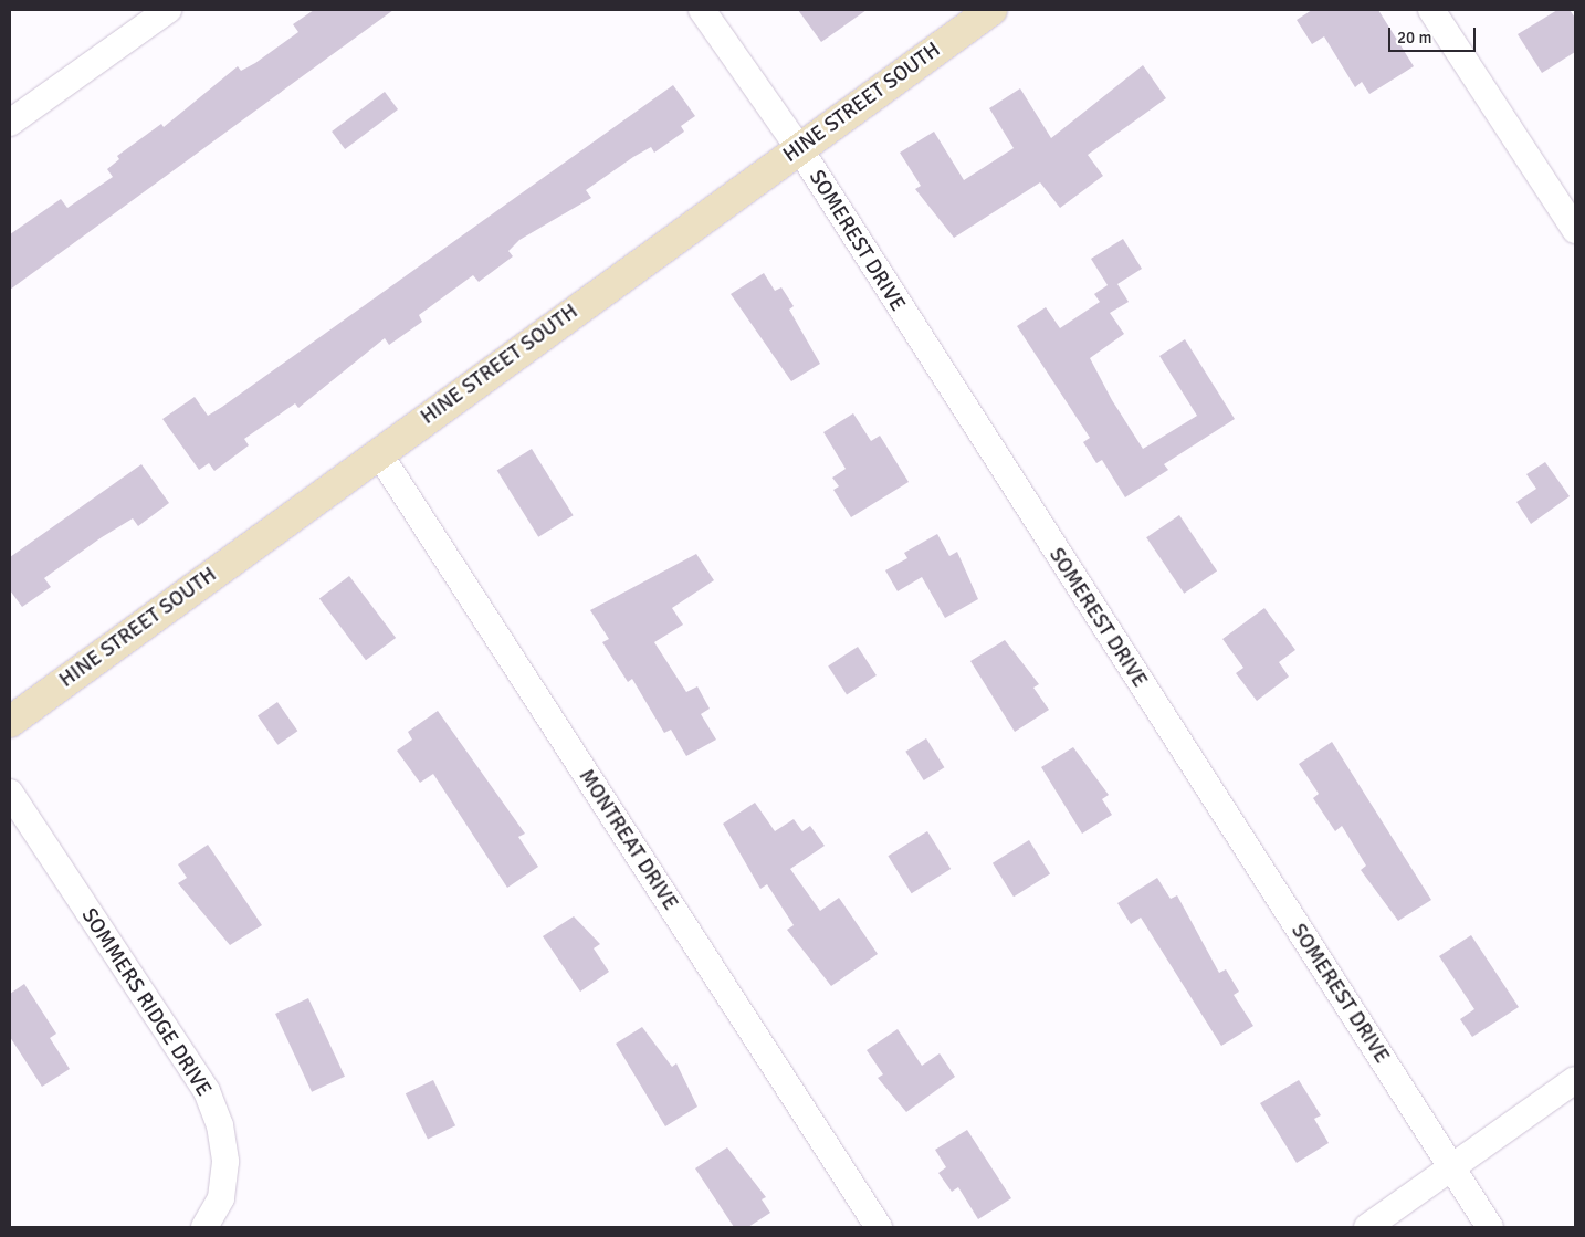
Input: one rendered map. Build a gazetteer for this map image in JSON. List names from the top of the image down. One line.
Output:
{"streets":{"street":["HINE STREET SOUTH","SOMEREST DRIVE","MONTREAT DRIVE","SOMMERS RIDGE DRIVE"]},"crossings":[["HINE STREET SOUTH","SOMEREST DRIVE"],["HINE STREET SOUTH","MONTREAT DRIVE"]],"scale_bar":"20 m"}
